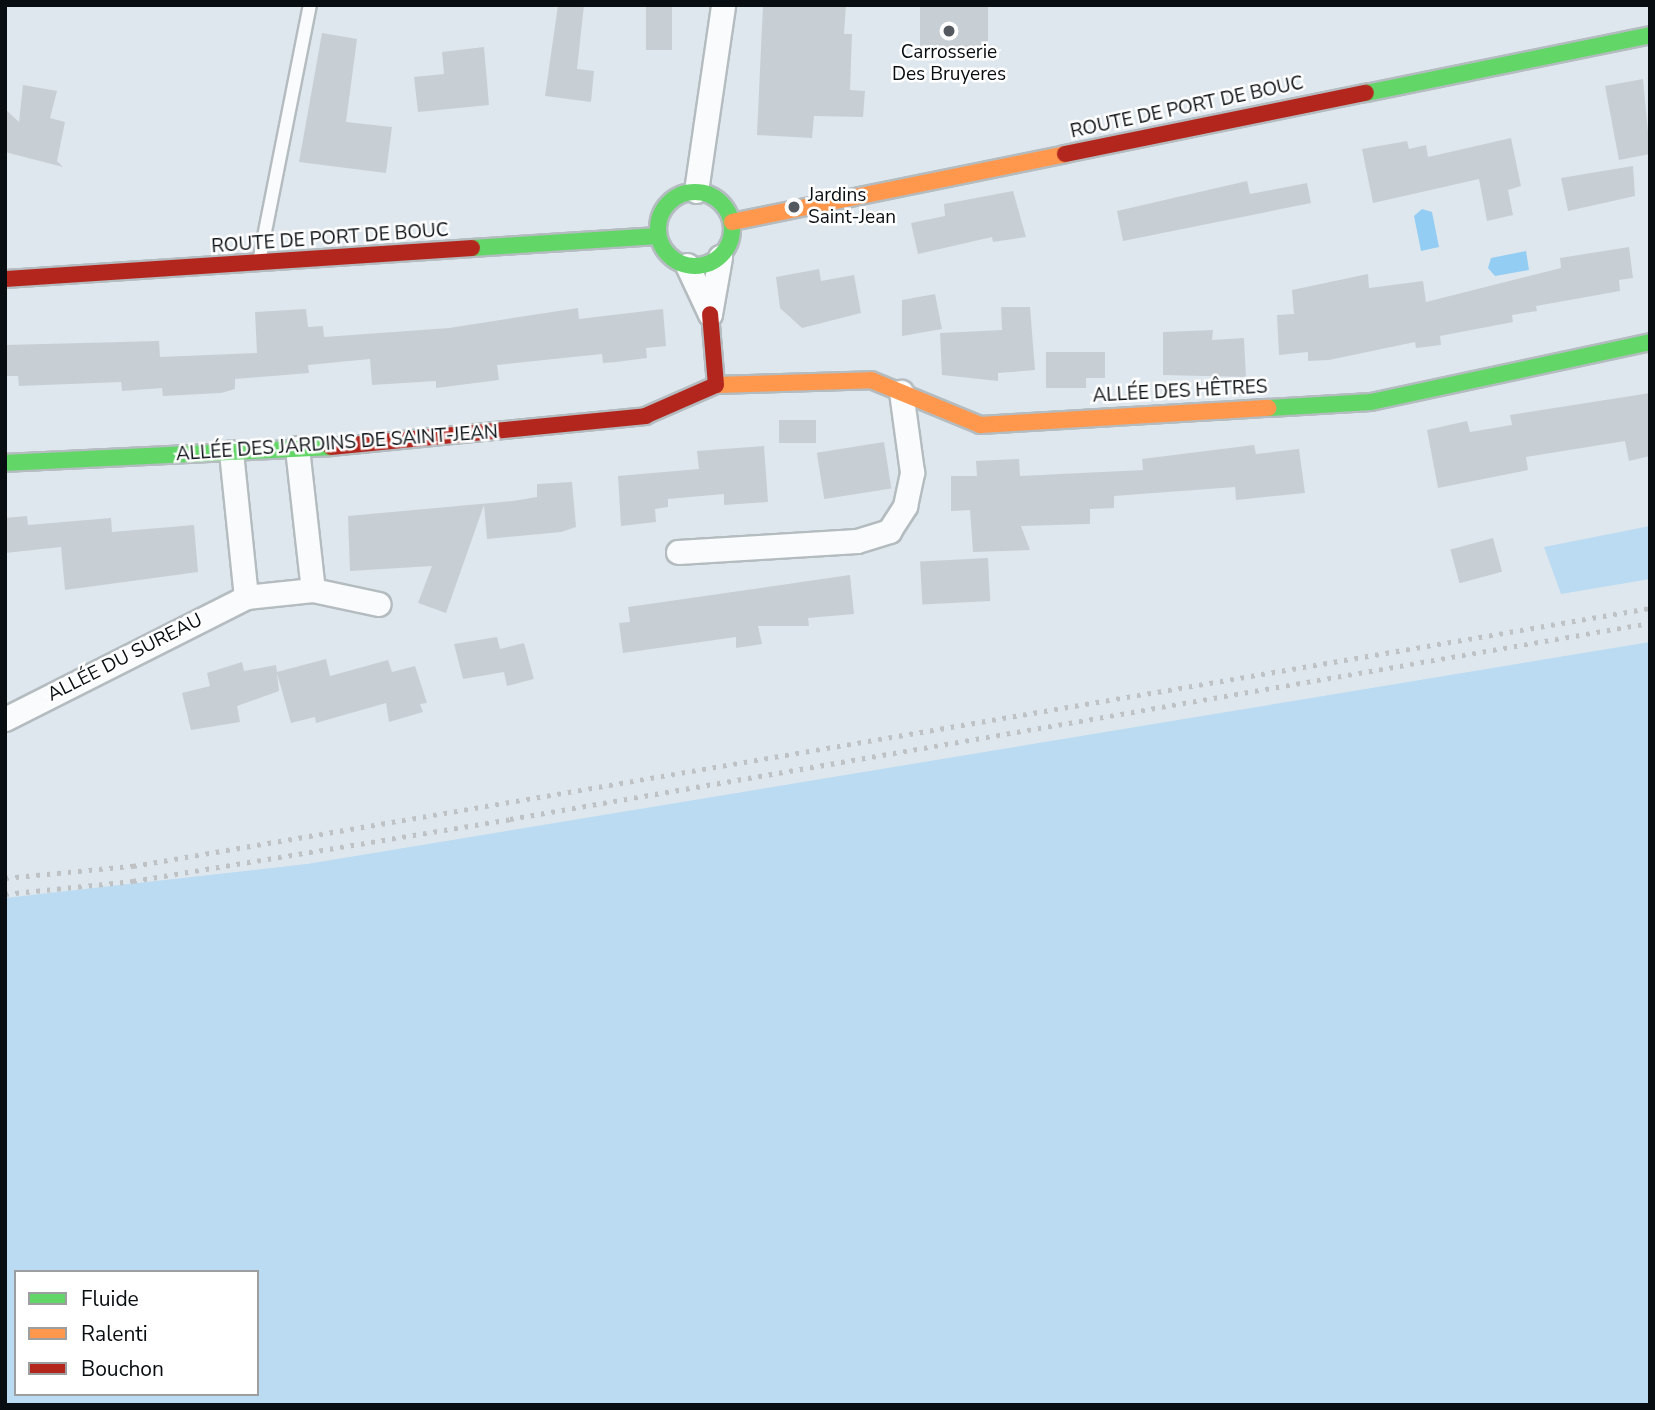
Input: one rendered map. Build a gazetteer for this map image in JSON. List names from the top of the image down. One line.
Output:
{"streets":{"main road":["ROUTE DE PORT DE BOUC","ALLÉE DES HÊTRES","ALLÉE DES JARDINS DE SAINT-JEAN"],"street":["ALLÉE DU SUREAU"]},"crossings":[["ALLÉE DES HÊTRES","ALLÉE DES JARDINS DE SAINT-JEAN"]],"places":["Carrosserie Des Bruyeres","Jardins Saint-Jean"],"legend":["Fluide","Ralenti","Bouchon"]}
